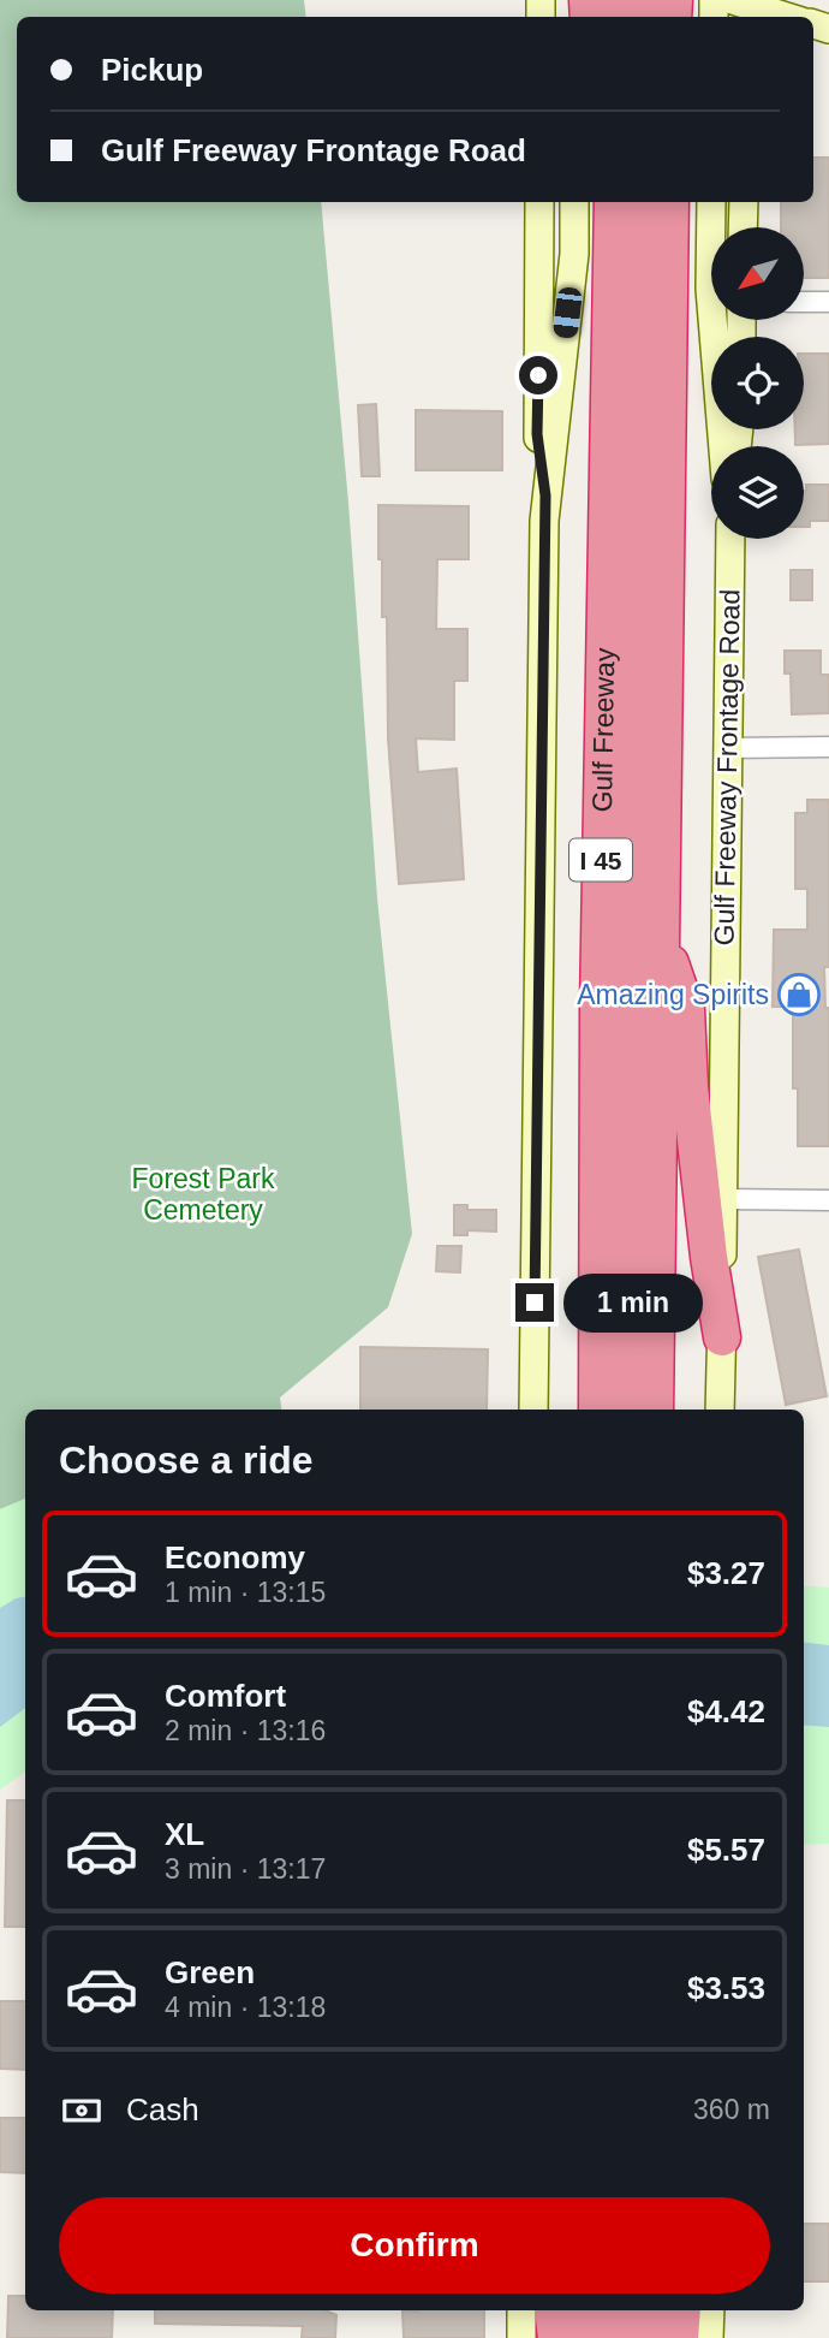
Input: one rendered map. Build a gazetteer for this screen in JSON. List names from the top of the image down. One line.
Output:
{"streets":{"highway":["Gulf Freeway","I 45"],"main road":["Gulf Freeway Frontage Road"]},"parks":["Forest Park Cemetery"],"places":{"shop":["Amazing Spirits"]},"north":"bottom left","page":{"banner":["Pickup","Gulf Freeway Frontage Road"],"bubble":"1 min","heading":"Choose a ride","list":[{"name":"Economy","note":"1 min · 13:15","value":"$3.27"},{"name":"Comfort","note":"2 min · 13:16","value":"$4.42"},{"name":"XL","note":"3 min · 13:17","value":"$5.57"},{"name":"Green","note":"4 min · 13:18","value":"$3.53"}],"pay":["Cash","360 m"],"buttons":"Confirm"}}
